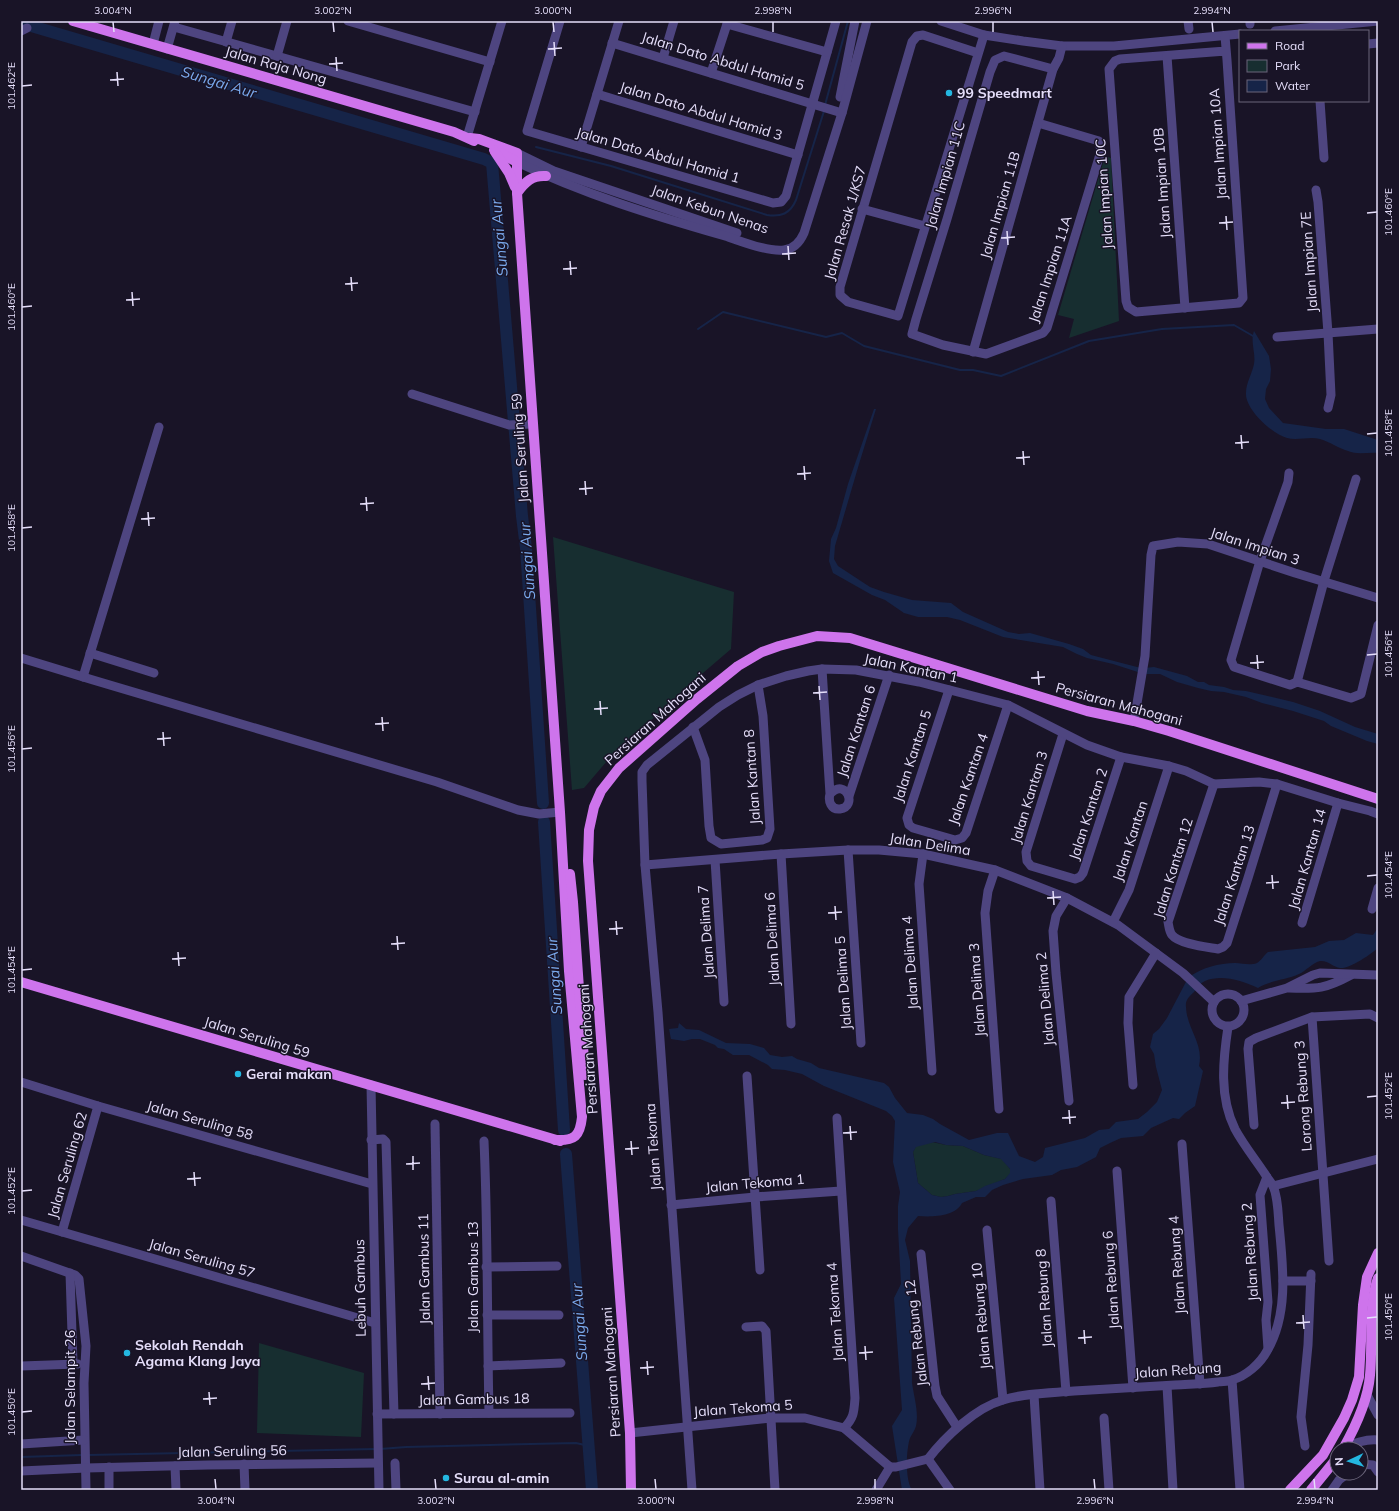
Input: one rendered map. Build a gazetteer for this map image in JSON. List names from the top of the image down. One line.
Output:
{"streets":{"main road":["Jalan Raja Nong","Jalan Seruling 59","Persiaran Mahogani"],"street":["Jalan Dato Abdul Hamid 5","Jalan Dato Abdul Hamid 3","Jalan Impian 10A","Jalan Dato Abdul Hamid 1","Jalan Impian 11C","Jalan Impian 10B","Jalan Impian 10C","Jalan Impian 11B","Jalan Kebun Nenas","Jalan Resak 1/KS7","Jalan Impian 7E","Jalan Impian 11A","Jalan Impian 3","Jalan Kantan 1","Jalan Kantan 6","Jalan Kantan 5","Jalan Kantan 8","Jalan Kantan 4","Jalan Kantan 3","Jalan Kantan 2","Jalan Kantan","Jalan Delima","Jalan Kantan 14","Jalan Kantan 12","Jalan Kantan 13","Jalan Delima 7","Jalan Delima 6","Jalan Delima 4","Jalan Delima 5","Jalan Delima 3","Jalan Delima 2","Lorong Rebung 3","Jalan Seruling 58","Jalan Tekoma","Jalan Seruling 62","Jalan Tekoma 1","Jalan Rebung 2","Jalan Seruling 57","Jalan Rebung 4","Jalan Gambus 11","Jalan Gambus 13","Jalan Rebung 6","Lebuh Gambus","Jalan Rebung 8","Jalan Tekoma 4","Jalan Rebung 10","Jalan Rebung 12","Jalan Rebung","Jalan Selampit 26","Jalan Gambus 18","Jalan Tekoma 5","Jalan Seruling 56"]},"crossings":[["Jalan Dato Abdul Hamid 5","Jalan Kebun Nenas"],["Jalan Raja Nong","Jalan Kebun Nenas"],["Jalan Raja Nong","Jalan Seruling 59"],["Jalan Dato Abdul Hamid 3","Jalan Dato Abdul Hamid 1"],["Jalan Impian 10A","Jalan Impian 10B"],["Jalan Impian 10A","Jalan Impian 10C"],["Jalan Impian 11C","Jalan Impian 11B"],["Jalan Impian 11C","Jalan Impian 11A"],["Jalan Impian 10B","Jalan Impian 10C"],["Jalan Impian 11B","Jalan Impian 11A"],["Jalan Kebun Nenas","Jalan Seruling 59"],["Jalan Seruling 59","Lebuh Gambus"],["Jalan Impian 3","Persiaran Mahogani"],["Jalan Kantan 1","Jalan Kantan 6"],["Jalan Kantan 1","Jalan Kantan 5"],["Jalan Kantan 1","Jalan Kantan 8"],["Jalan Kantan 1","Jalan Kantan 4"],["Jalan Kantan 1","Jalan Kantan 3"],["Jalan Kantan 1","Jalan Kantan 2"],["Jalan Kantan 1","Jalan Kantan"],["Jalan Kantan 1","Jalan Kantan 12"],["Jalan Kantan 1","Jalan Tekoma"],["Persiaran Mahogani","Jalan Tekoma 5"],["Jalan Kantan 5","Jalan Kantan 4"],["Jalan Kantan 3","Jalan Kantan 2"],["Jalan Kantan","Jalan Delima"],["Jalan Delima","Jalan Delima 7"],["Jalan Delima","Jalan Delima 6"],["Jalan Delima","Jalan Delima 4"],["Jalan Delima","Jalan Delima 5"],["Jalan Delima","Jalan Delima 3"],["Jalan Delima","Jalan Delima 2"],["Jalan Delima","Jalan Tekoma"],["Jalan Delima","Jalan Rebung"],["Jalan Kantan 12","Jalan Kantan 13"],["Jalan Seruling 58","Jalan Seruling 62"],["Jalan Seruling 58","Lebuh Gambus"],["Jalan Tekoma","Jalan Tekoma 1"],["Jalan Tekoma","Jalan Tekoma 5"],["Jalan Seruling 62","Jalan Seruling 57"],["Jalan Tekoma 1","Jalan Tekoma 4"],["Jalan Rebung 2","Jalan Rebung"],["Jalan Seruling 57","Lebuh Gambus"],["Jalan Rebung 4","Jalan Rebung"],["Jalan Gambus 11","Jalan Gambus 18"],["Jalan Gambus 13","Jalan Gambus 18"],["Jalan Rebung 6","Jalan Rebung"],["Lebuh Gambus","Jalan Gambus 18"],["Lebuh Gambus","Jalan Seruling 56"],["Jalan Rebung 8","Jalan Rebung"],["Jalan Tekoma 4","Jalan Tekoma 5"],["Jalan Rebung 10","Jalan Rebung"],["Jalan Rebung 12","Jalan Rebung"],["Jalan Selampit 26","Jalan Seruling 56"]],"water":["Sungai Aur"],"places":["99 Speedmart","Gerai makan","Sekolah Rendah Agama Klang Jaya","Surau al-amin"],"legend":["Road","Park","Water"],"north":"left","coordinates":["3.004°N","3.002°N","3.000°N","2.998°N","2.996°N","2.994°N","101.462°E","101.460°E","101.458°E","101.456°E","101.454°E","101.452°E","101.450°E"]}
